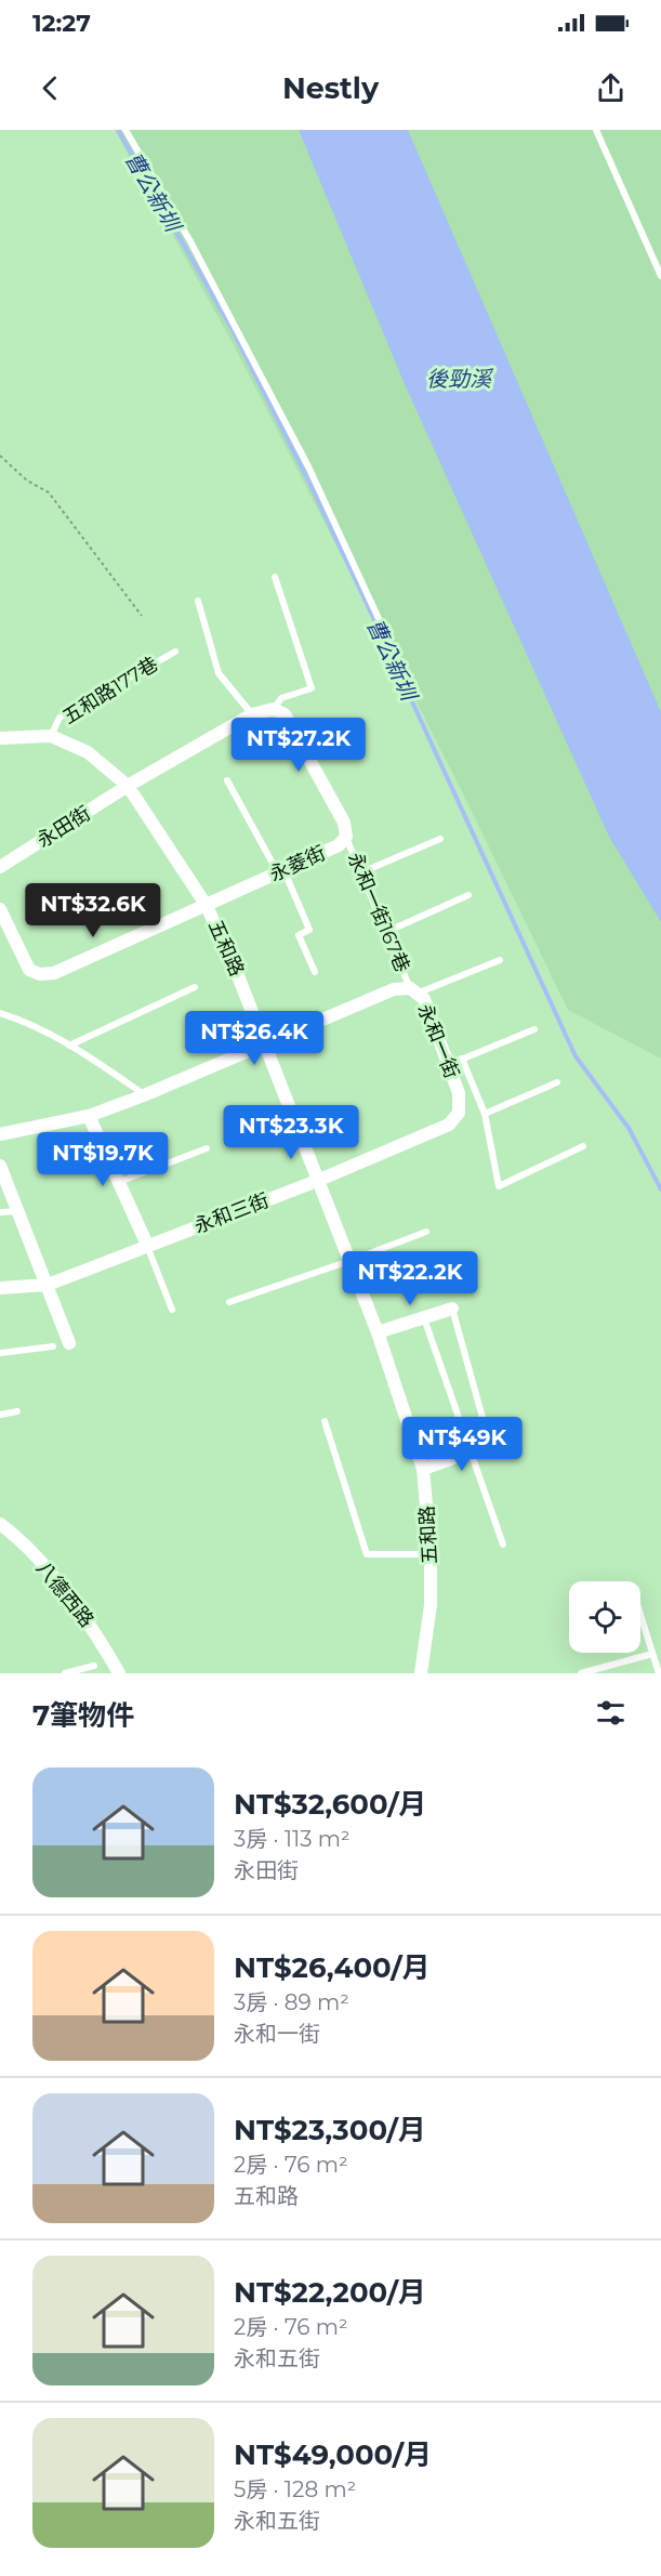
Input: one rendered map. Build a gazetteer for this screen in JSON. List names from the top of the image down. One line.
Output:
{"streets":{"street":["永田街","永菱街","五和路","永和一街","永和三街","八德西路"],"lane":["五和路177巷","永和一街167巷"]},"crossings":[["五和路177巷","五和路"],["永田街","五和路"],["永菱街","永和一街167巷"],["永菱街","五和路"],["永和一街167巷","永和一街"],["五和路","永和一街"],["五和路","永和三街"],["永和一街","永和三街"]],"water":["曹公新圳","後勁溪"],"page":{"status":"12:27","header":"Nestly","price":["NT$27.2K","NT$32.6K","NT$26.4K","NT$23.3K","NT$19.7K","NT$22.2K","NT$49K"],"heading":"7筆物件","list":[{"name":"NT$32,600/月","note":"3房 · 113 m² · 永田街"},{"name":"NT$26,400/月","note":"3房 · 89 m² · 永和一街"},{"name":"NT$23,300/月","note":"2房 · 76 m² · 五和路"},{"name":"NT$22,200/月","note":"2房 · 76 m² · 永和五街"},{"name":"NT$49,000/月","note":"5房 · 128 m² · 永和五街"}]}}
